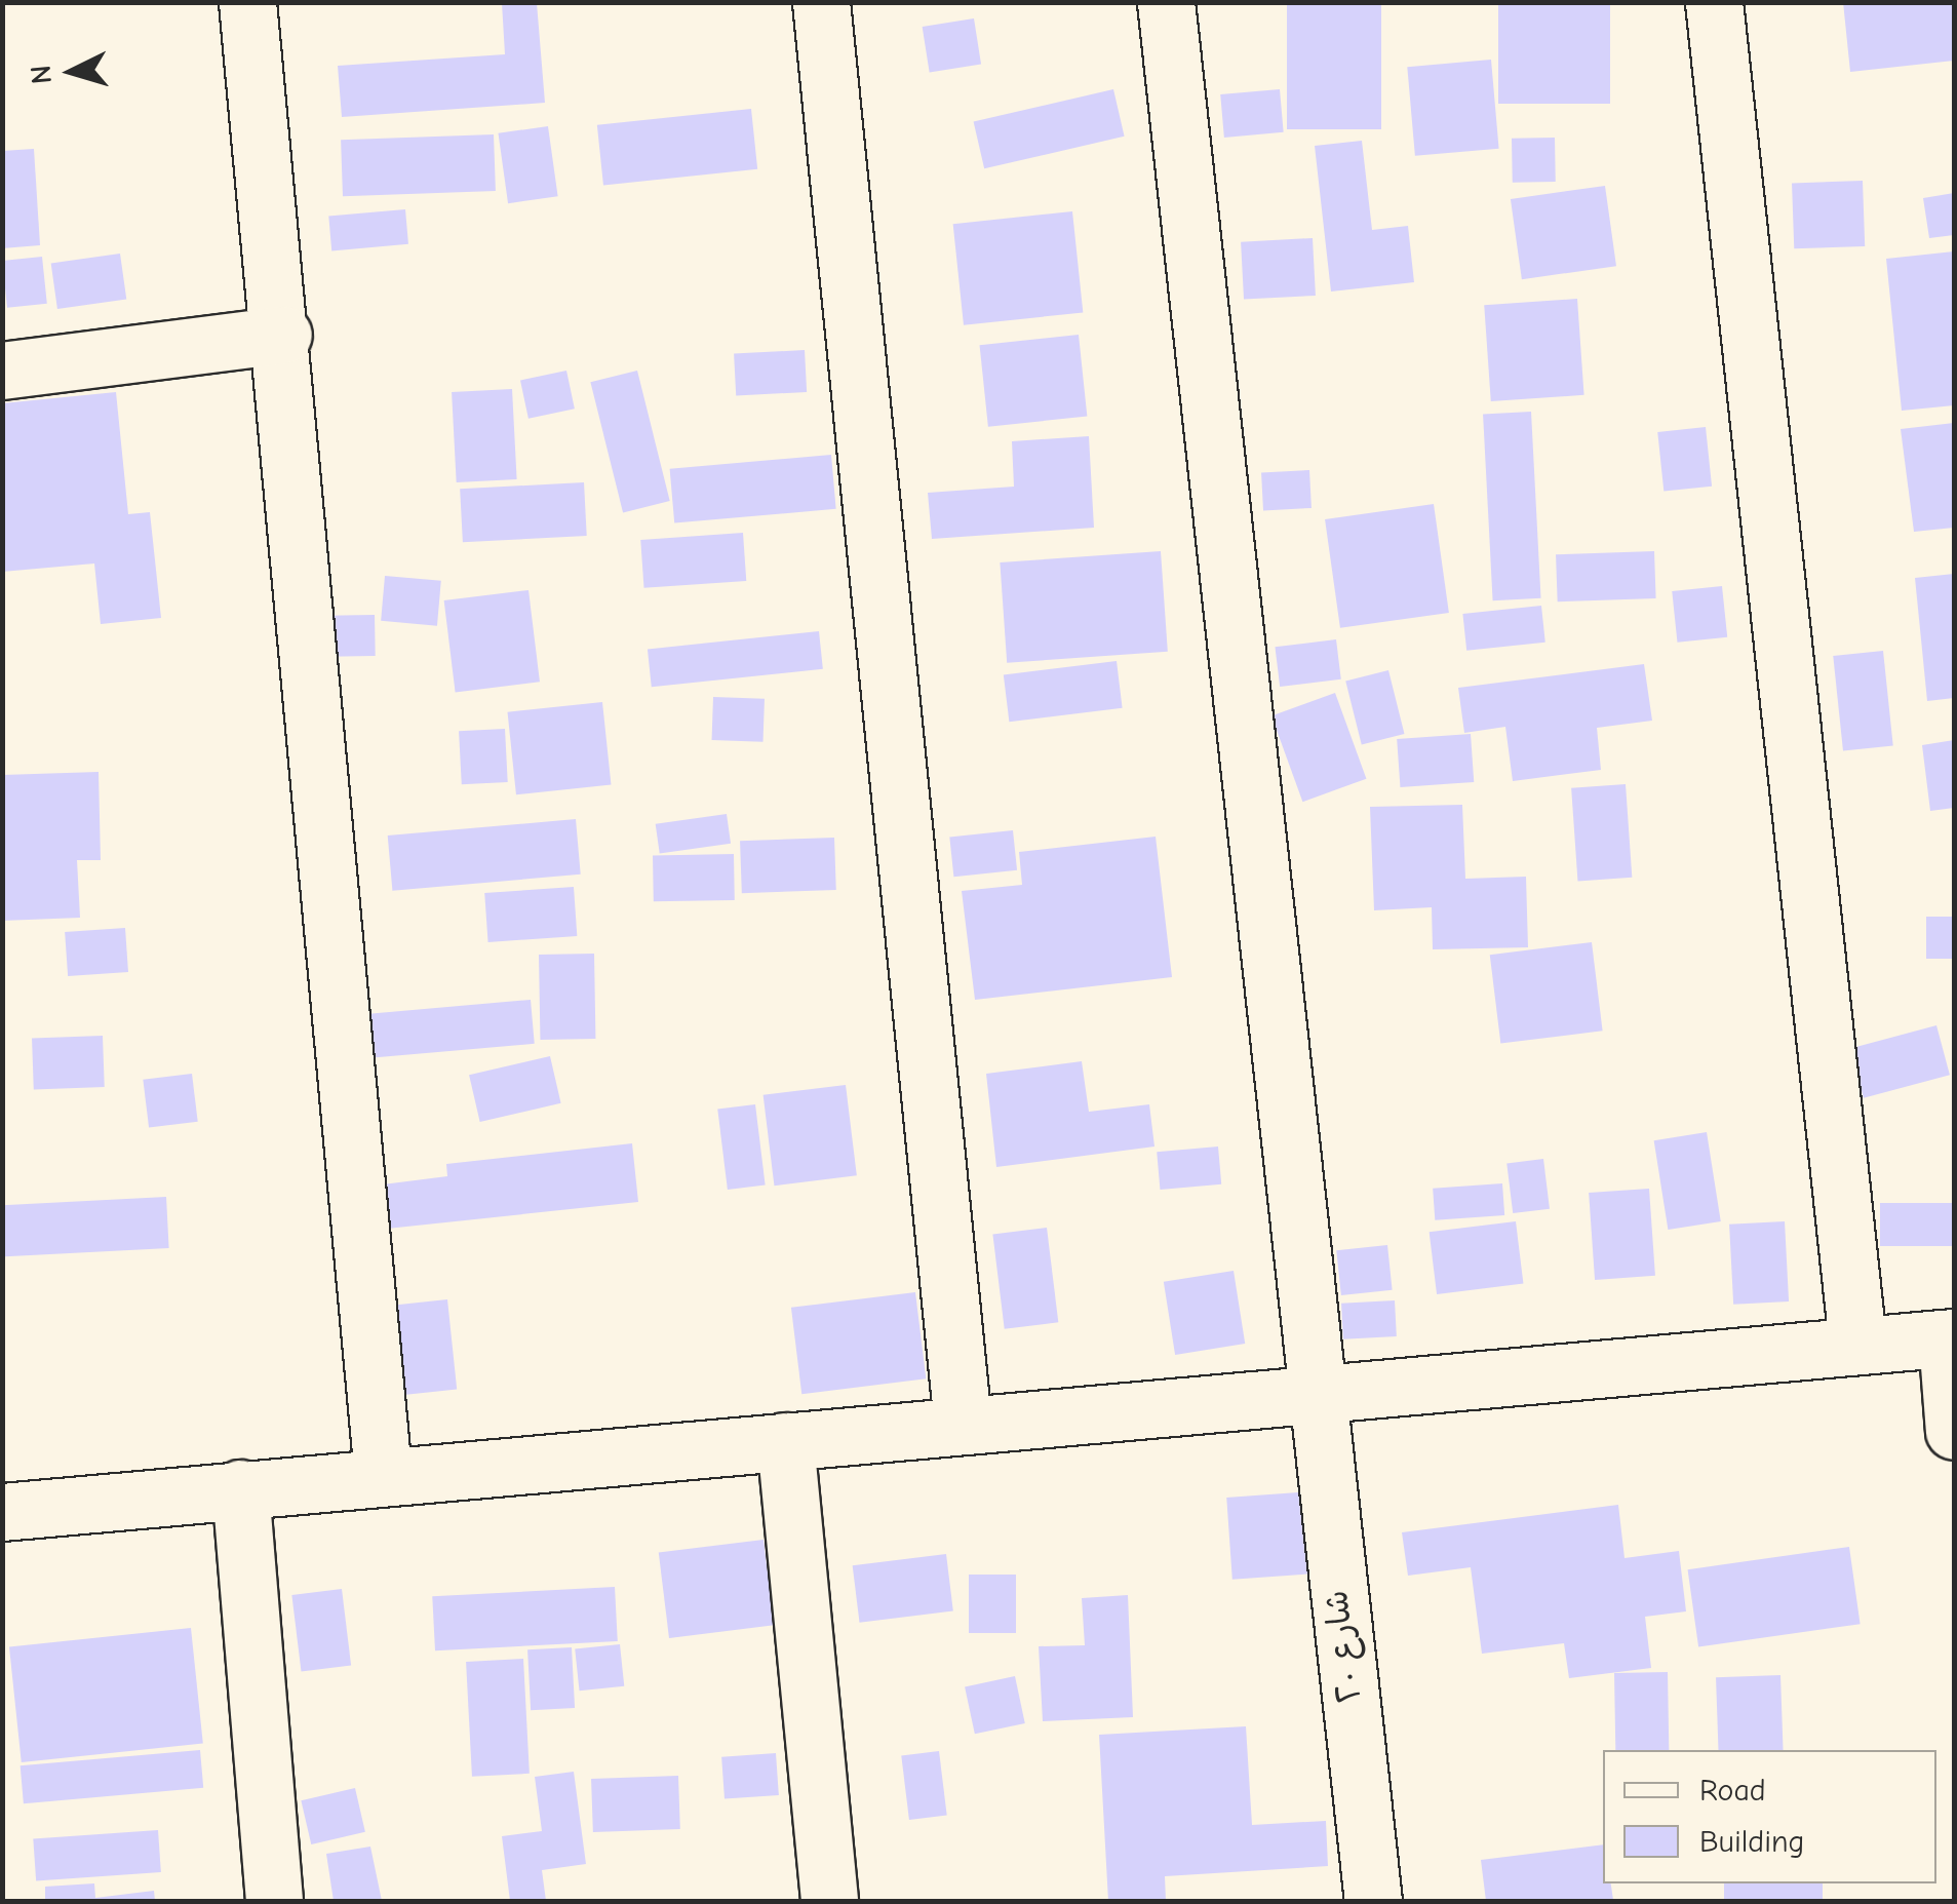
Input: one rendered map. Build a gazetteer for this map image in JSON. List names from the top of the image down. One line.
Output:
{"streets":{"street":["شارع ٢٠"]},"legend":["Road","Building"],"north":"left"}
